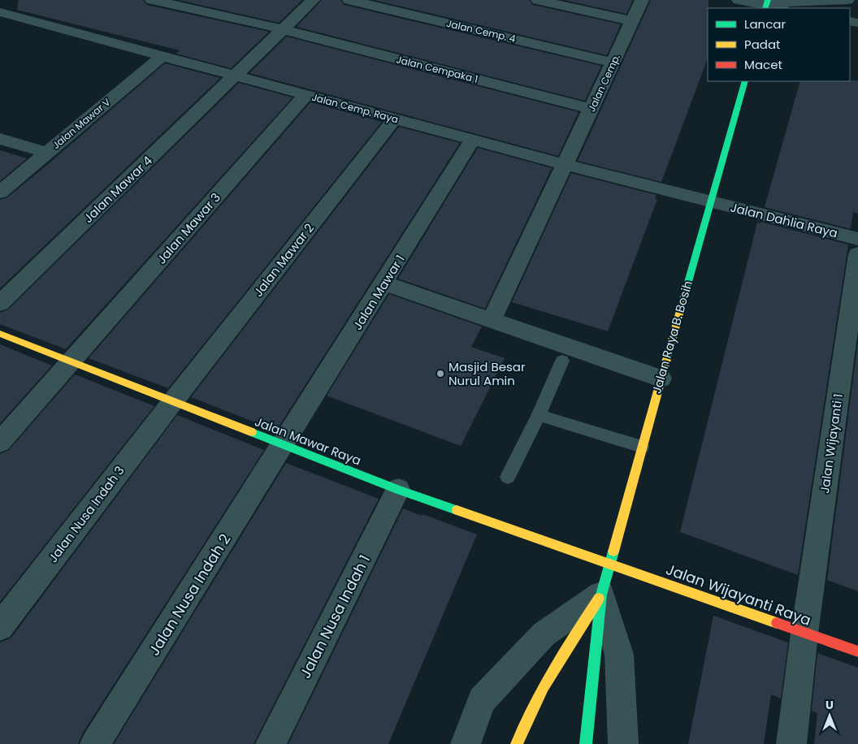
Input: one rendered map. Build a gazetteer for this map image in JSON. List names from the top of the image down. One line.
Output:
{"streets":{"main road":["Jalan Raya B. Bosih","Jalan Mawar Raya","Jalan Wijayanti Raya"],"street":["Jalan Cemp. 4","Jalan Cempaka 1","Jalan Cemp.","Jalan Cemp. Raya","Jalan Mawar V","Jalan Mawar 4","Jalan Dahlia Raya","Jalan Mawar 3","Jalan Mawar 2","Jalan Mawar 1","Jalan Wijayanti 1","Jalan Nusa Indah 3","Jalan Nusa Indah 2","Jalan Nusa Indah 1"]},"crossings":[["Jalan Cemp. 4","Jalan Cemp."],["Jalan Cempaka 1","Jalan Cemp."],["Jalan Cempaka 1","Jalan Mawar 4"],["Jalan Cemp.","Jalan Cemp. Raya"],["Jalan Cemp. Raya","Jalan Mawar V"],["Jalan Cemp. Raya","Jalan Mawar 4"],["Jalan Cemp. Raya","Jalan Dahlia Raya"],["Jalan Cemp. Raya","Jalan Mawar 3"],["Jalan Cemp. Raya","Jalan Mawar 2"],["Jalan Cemp. Raya","Jalan Mawar 1"],["Jalan Cemp. Raya","Jalan Raya B. Bosih"],["Jalan Dahlia Raya","Jalan Raya B. Bosih"],["Jalan Mawar 3","Jalan Mawar Raya"],["Jalan Mawar 2","Jalan Mawar Raya"],["Jalan Mawar 2","Jalan Nusa Indah 3"],["Jalan Mawar 1","Jalan Mawar Raya"],["Jalan Mawar 1","Jalan Nusa Indah 2"],["Jalan Raya B. Bosih","Jalan Mawar Raya"],["Jalan Raya B. Bosih","Jalan Wijayanti Raya"],["Jalan Mawar Raya","Jalan Nusa Indah 3"],["Jalan Mawar Raya","Jalan Nusa Indah 2"],["Jalan Mawar Raya","Jalan Wijayanti Raya"],["Jalan Mawar Raya","Jalan Nusa Indah 1"],["Jalan Wijayanti 1","Jalan Wijayanti Raya"]],"places":["Masjid Besar Nurul Amin"],"legend":["Lancar","Padat","Macet"],"north":"top"}
